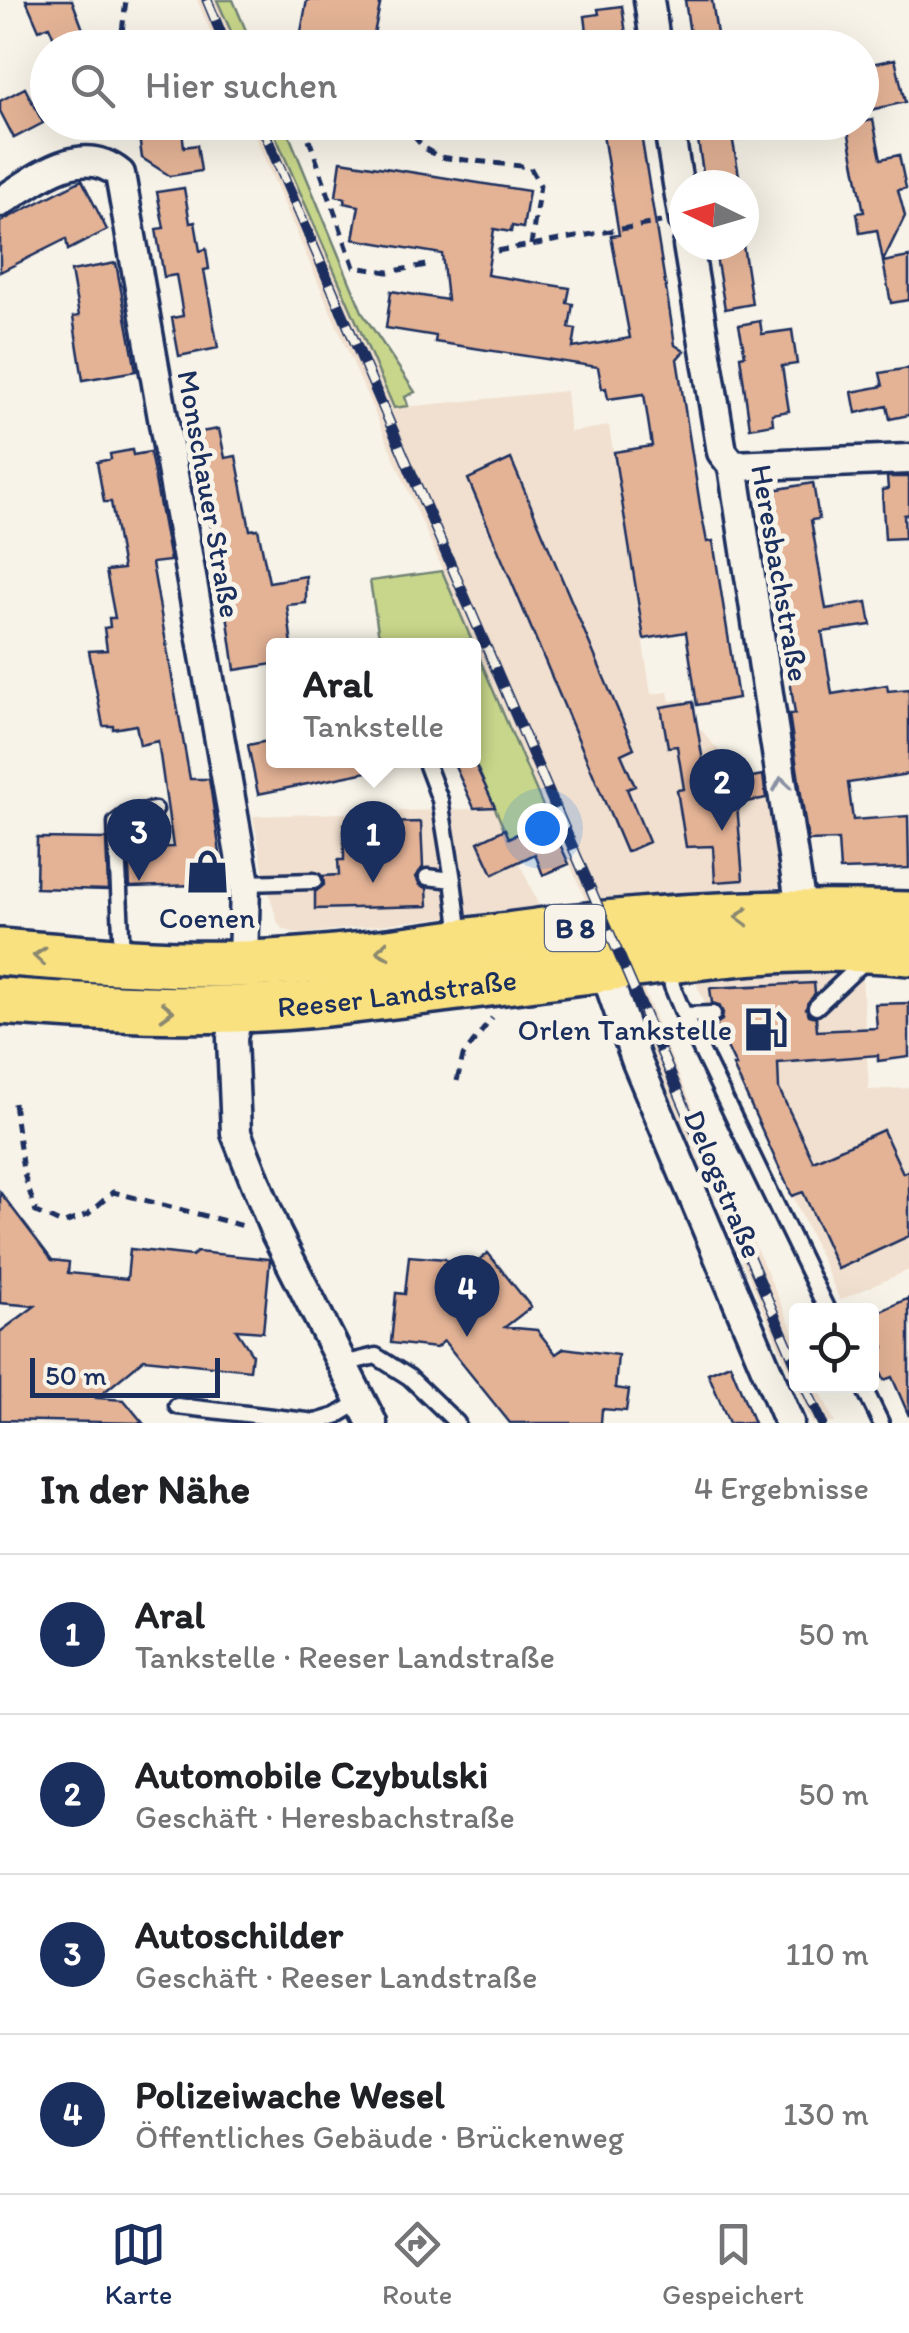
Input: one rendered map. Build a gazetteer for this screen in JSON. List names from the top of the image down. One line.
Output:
{"streets":{"main road":["B 8","Reeser Landstraße"],"street":["Monschauer Straße","Heresbachstraße","Delogstraße"]},"crossings":[["Monschauer Straße","Reeser Landstraße"],["Heresbachstraße","Reeser Landstraße"],["Reeser Landstraße","Delogstraße"]],"one_way":["Heresbachstraße"],"places":{"shop":["Coenen"],"fuel station":["Orlen Tankstelle"]},"scale_bar":"50 m","north":"left","page":{"search":"Hier suchen","popup":["Aral","Tankstelle"],"pins":["2","3","1","4"],"scale":"50 m","heading":["In der Nähe","4 Ergebnisse"],"list":[{"mark":"1","name":"Aral","note":"Tankstelle · Reeser Landstraße","value":"50 m"},{"mark":"2","name":"Automobile Czybulski","note":"Geschäft · Heresbachstraße","value":"50 m"},{"mark":"3","name":"Autoschilder","note":"Geschäft · Reeser Landstraße","value":"110 m"},{"mark":"4","name":"Polizeiwache Wesel","note":"Öffentliches Gebäude · Brückenweg","value":"130 m"}],"nav":["Karte","Route","Gespeichert"]}}
